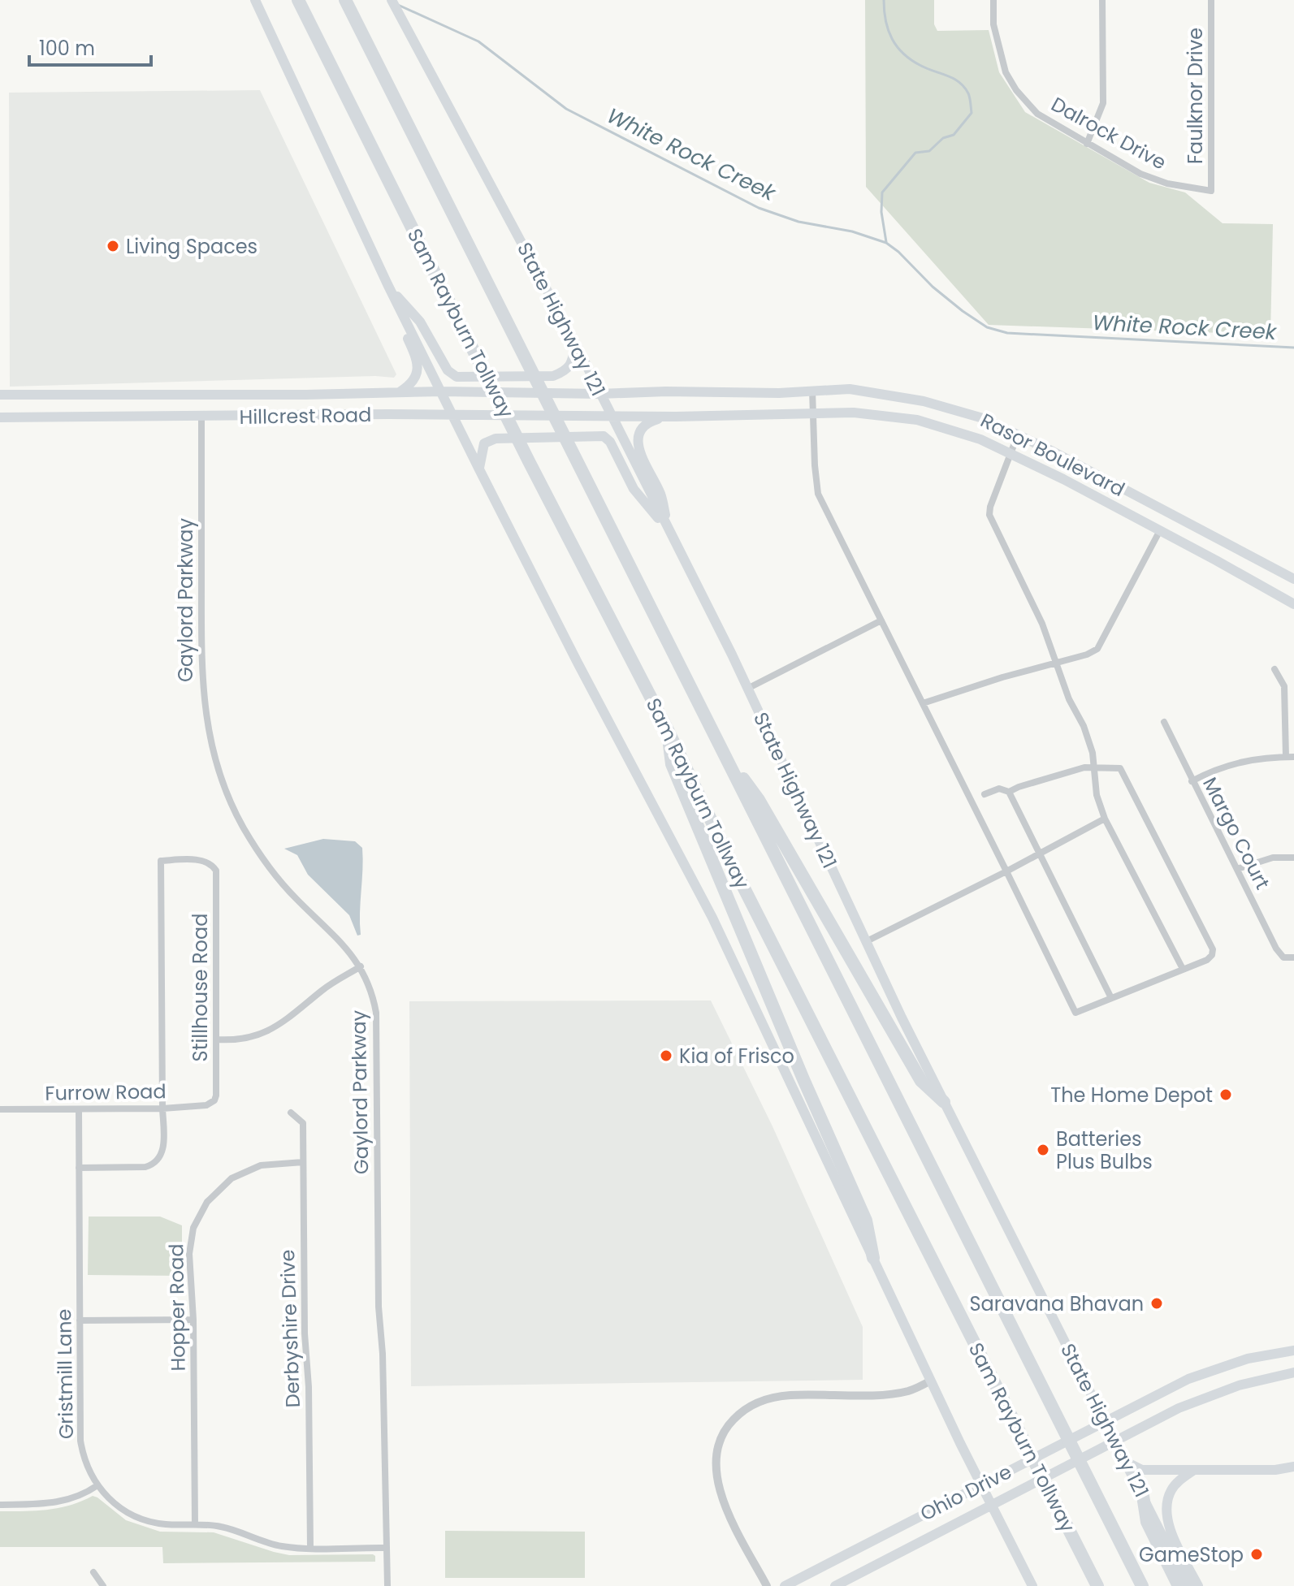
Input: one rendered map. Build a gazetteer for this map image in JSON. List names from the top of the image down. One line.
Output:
{"streets":{"highway":["Sam Rayburn Tollway"],"main road":["State Highway 121","Hillcrest Road","Rasor Boulevard","Ohio Drive"],"street":["Faulknor Drive","Dalrock Drive","Gaylord Parkway","Margo Court","Stillhouse Road","Furrow Road","Hopper Road","Derbyshire Drive","Gristmill Lane"]},"crossings":[["Faulknor Drive","Dalrock Drive"],["State Highway 121","Hillcrest Road"],["State Highway 121","Rasor Boulevard"],["Hillcrest Road","Rasor Boulevard"],["Hillcrest Road","Gaylord Parkway"],["Gaylord Parkway","Gristmill Lane"],["Stillhouse Road","Furrow Road"],["Furrow Road","Gristmill Lane"],["Hopper Road","Derbyshire Drive"],["Hopper Road","Gristmill Lane"],["Derbyshire Drive","Gristmill Lane"]],"water":["White Rock Creek"],"places":["Living Spaces","Kia of Frisco","The Home Depot","Batteries Plus Bulbs","Saravana Bhavan","GameStop"],"scale_bar":"100 m"}
